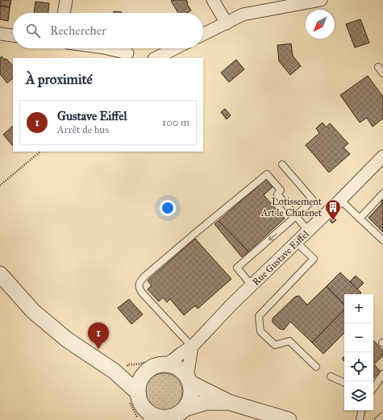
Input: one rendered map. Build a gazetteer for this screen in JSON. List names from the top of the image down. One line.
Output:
{"streets":{"street":["Rue Gustave Eiffel"]},"places":{"building":["Lotissement Art le Chatenet"]},"north":"bottom left","page":{"search":"Rechercher","heading":"À proximité","list":[{"mark":"1","name":"Gustave Eiffel","note":"Arrêt de bus","value":"100 m"}],"map_buttons":["+","−"],"pins":"1"}}
